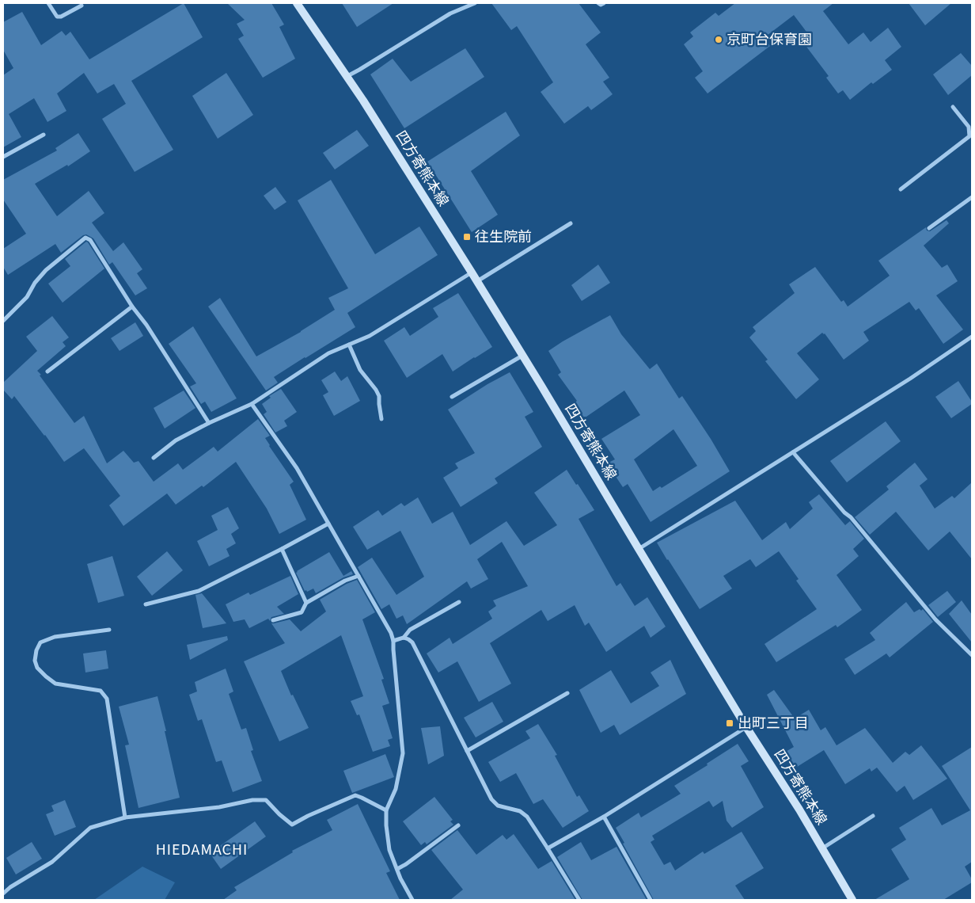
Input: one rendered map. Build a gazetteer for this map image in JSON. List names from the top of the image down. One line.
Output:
{"streets":{"main road":["四方寄熊本線"]},"districts":["HIEDAMACHI"],"places":{"other":["京町台保育園"],"transit":["往生院前","出町三丁目"]}}
